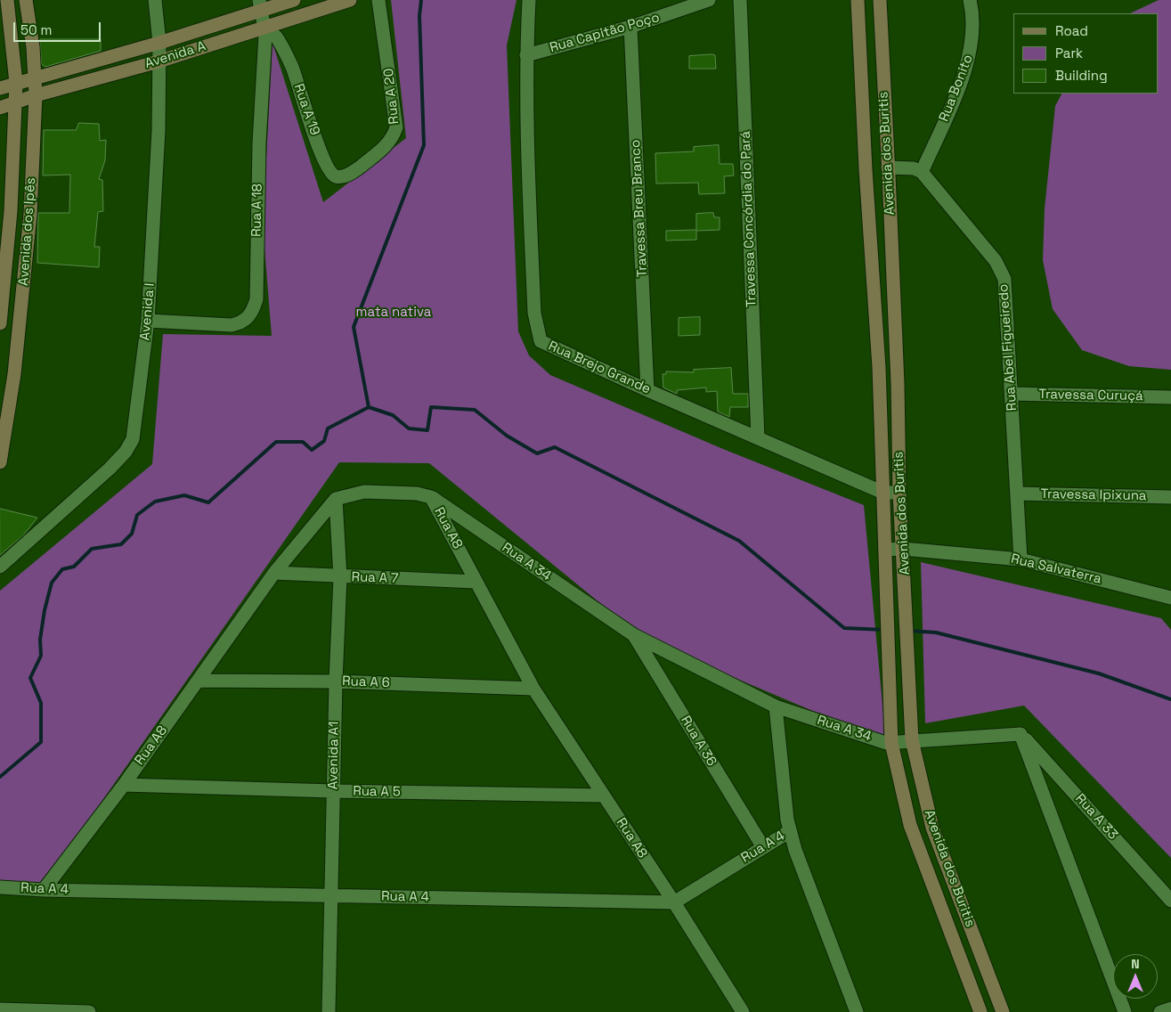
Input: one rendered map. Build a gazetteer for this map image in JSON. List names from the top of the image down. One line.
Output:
{"streets":{"main road":["Avenida A","Avenida dos Buritis","Avenida dos Ipês"],"street":["Rua Capitão Poço","Rua Bonito","Rua A 20","Rua A 19","Travessa Breu Branco","Rua A 18","Travessa Concórdia do Pará","Avenida I","Rua Abel Figueiredo","Rua Brejo Grande","Travessa Curuçá","Travessa Ipixuna","Rua A8","Rua A 34","Rua Salvaterra","Rua A 7","Rua A 6","Rua A 36","Avenida A1","Rua A 5","Rua A 33","Rua A 4"]},"crossings":[["Rua Capitão Poço","Travessa Breu Branco"],["Rua Capitão Poço","Rua Brejo Grande"],["Avenida A","Rua A 19"],["Avenida A","Rua A 18"],["Avenida A","Avenida dos Ipês"],["Avenida A","Avenida I"],["Rua Bonito","Rua Abel Figueiredo"],["Rua A 20","Rua A 19"],["Rua A 19","Rua A 18"],["Avenida dos Buritis","Rua Brejo Grande"],["Avenida dos Buritis","Rua A 34"],["Avenida dos Buritis","Rua Salvaterra"],["Travessa Breu Branco","Rua Brejo Grande"],["Rua A 18","Avenida I"],["Travessa Concórdia do Pará","Rua Brejo Grande"],["Rua Abel Figueiredo","Travessa Curuçá"],["Rua Abel Figueiredo","Travessa Ipixuna"],["Rua Abel Figueiredo","Rua Salvaterra"],["Rua A8","Rua A 34"],["Rua A8","Rua A 7"],["Rua A8","Rua A 6"],["Rua A8","Avenida A1"],["Rua A8","Rua A 5"],["Rua A8","Rua A 4"],["Rua A 34","Rua A 36"],["Rua A 34","Rua A 33"],["Rua A 7","Avenida A1"],["Rua A 6","Avenida A1"],["Rua A 36","Rua A 4"],["Avenida A1","Rua A 5"],["Avenida A1","Rua A 4"]],"parks":["mata nativa"],"legend":["Road","Park","Building"],"scale_bar":"50 m","north":"top"}
